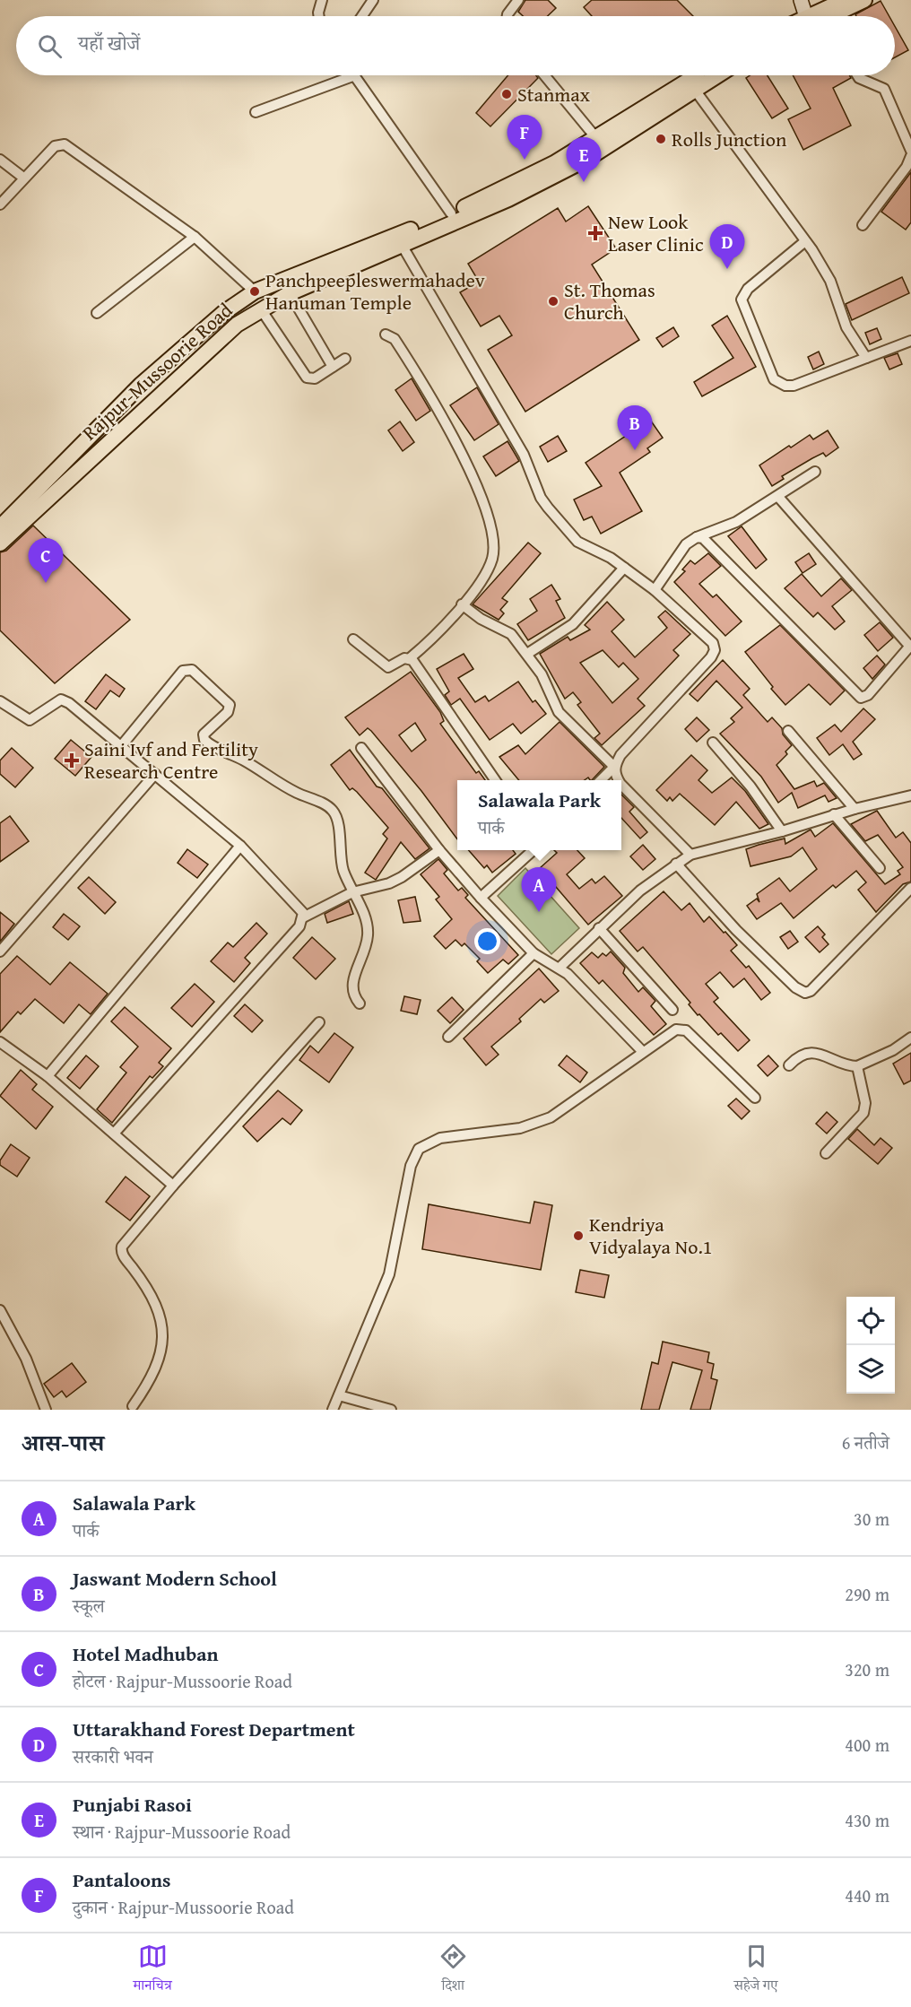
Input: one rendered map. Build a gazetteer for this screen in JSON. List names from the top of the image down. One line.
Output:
{"streets":{"main road":["Rajpur-Mussoorie Road"]},"places":{"other":["Stanmax","Rolls Junction","Panchpeepleswermahadev Hanuman Temple","St. Thomas Church","Kendriya Vidyalaya No.1"],"health":["New Look Laser Clinic","Saini Ivf and Fertility Research Centre"]},"page":{"search":"यहाँ खोजें","pins":["F","E","D","B","C","A"],"popup":["Salawala Park","पार्क"],"heading":["आस-पास","6 नतीजे"],"list":[{"mark":"A","name":"Salawala Park","note":"पार्क","value":"30 m"},{"mark":"B","name":"Jaswant Modern School","note":"स्कूल","value":"290 m"},{"mark":"C","name":"Hotel Madhuban","note":"होटल · Rajpur-Mussoorie Road","value":"320 m"},{"mark":"D","name":"Uttarakhand Forest Department","note":"सरकारी भवन","value":"400 m"},{"mark":"E","name":"Punjabi Rasoi","note":"स्थान · Rajpur-Mussoorie Road","value":"430 m"},{"mark":"F","name":"Pantaloons","note":"दुकान · Rajpur-Mussoorie Road","value":"440 m"}],"nav":["मानचित्र","दिशा","सहेजे गए"]}}
